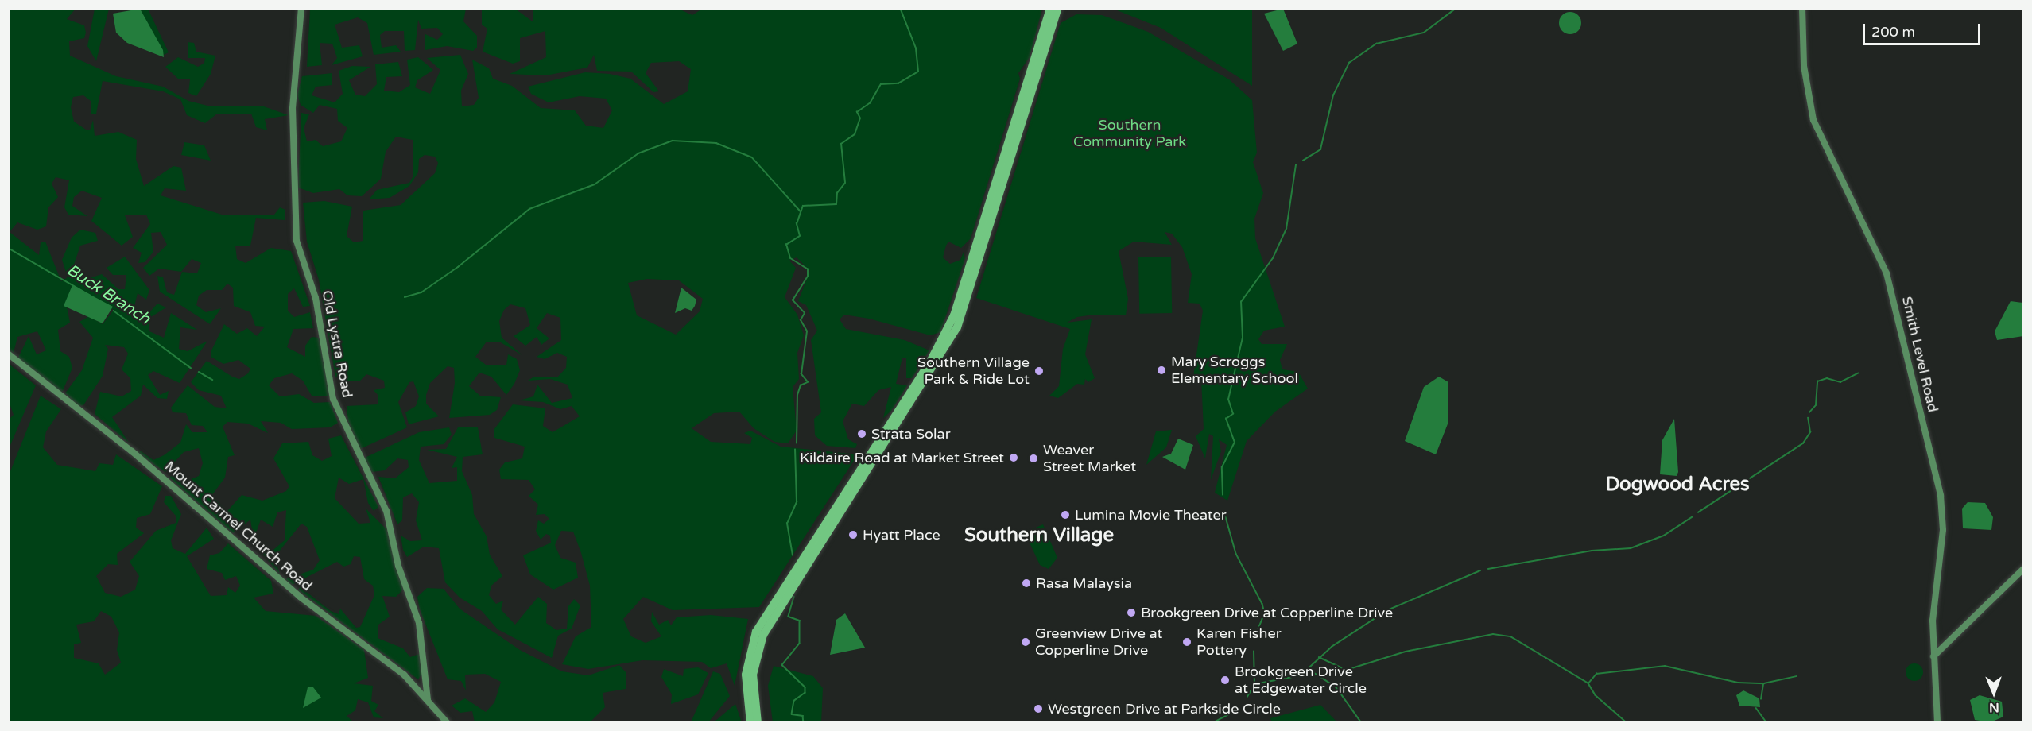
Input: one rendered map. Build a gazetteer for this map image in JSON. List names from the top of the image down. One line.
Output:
{"streets":{"main road":["Old Lystra Road","Smith Level Road","Mount Carmel Church Road"]},"crossings":[["Old Lystra Road","Mount Carmel Church Road"]],"districts":["Dogwood Acres","Southern Village"],"water":["Buck Branch"],"parks":["Southern Community Park"],"places":["Mary Scroggs Elementary School","Southern Village Park & Ride Lot","Strata Solar","Kildaire Road at Market Street","Weaver Street Market","Lumina Movie Theater","Hyatt Place","Rasa Malaysia","Brookgreen Drive at Copperline Drive","Greenview Drive at Copperline Drive","Karen Fisher Pottery","Brookgreen Drive at Edgewater Circle","Westgreen Drive at Parkside Circle"],"scale_bar":"200 m","north":"bottom"}
